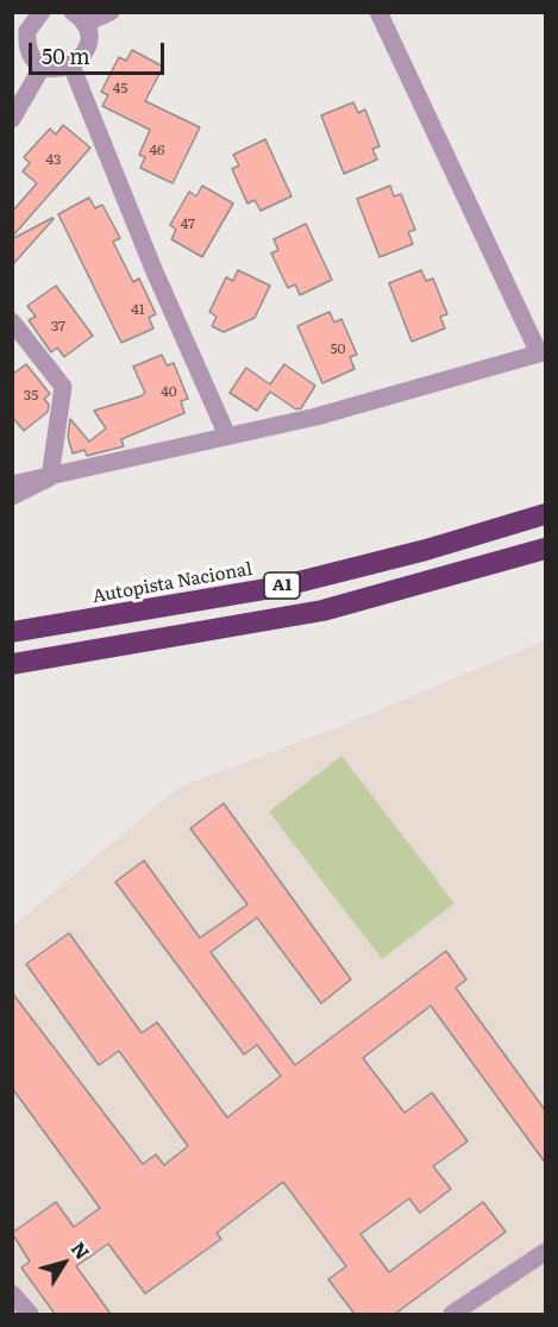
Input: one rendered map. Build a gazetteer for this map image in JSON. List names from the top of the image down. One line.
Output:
{"streets":{"highway":["Autopista Nacional","A1"]},"house_numbers":["45","46","43","47","41","37","50","40","35"],"scale_bar":"50 m","north":"top right"}
